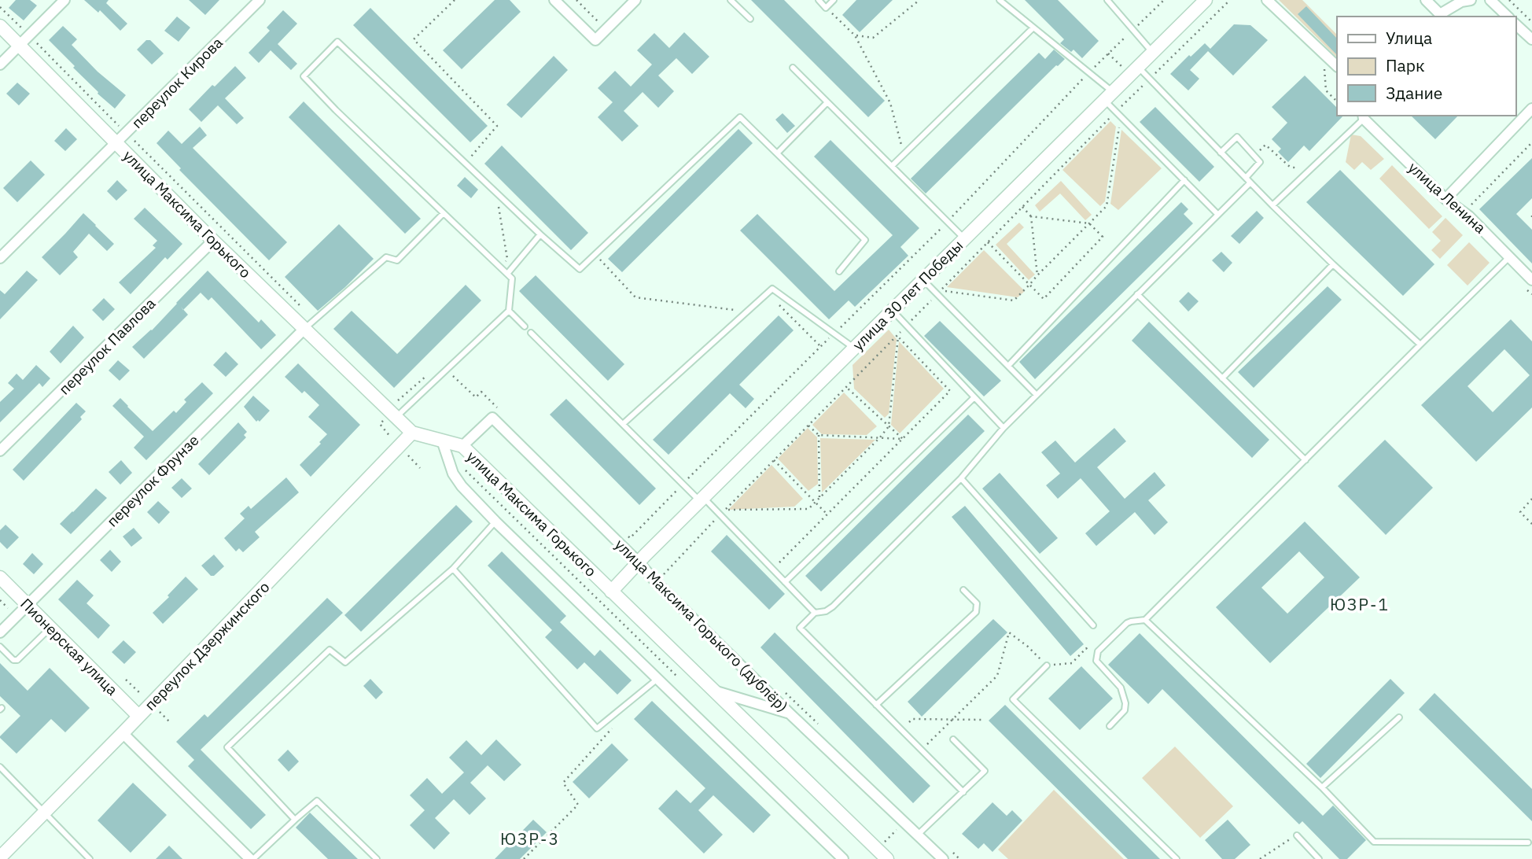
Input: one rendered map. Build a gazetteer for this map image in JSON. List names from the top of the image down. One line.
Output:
{"streets":{"street":["переулок Кирова","улица Ленина","улица Максима Горького","улица 30 лет Победы","переулок Павлова","переулок Фрунзе","улица Максима Горького (дублёр)","переулок Дзержинского","Пионерская улица"]},"crossings":[["переулок Кирова","улица Максима Горького"],["улица Максима Горького","улица 30 лет Победы"],["улица Максима Горького","переулок Павлова"],["улица Максима Горького","переулок Фрунзе"],["улица Максима Горького","улица Максима Горького (дублёр)"],["улица Максима Горького","переулок Дзержинского"],["улица 30 лет Победы","улица Максима Горького (дублёр)"],["переулок Фрунзе","Пионерская улица"],["переулок Дзержинского","Пионерская улица"]],"districts":["ЮЗР-1","ЮЗР-3"],"legend":["Улица","Парк","Здание"]}
